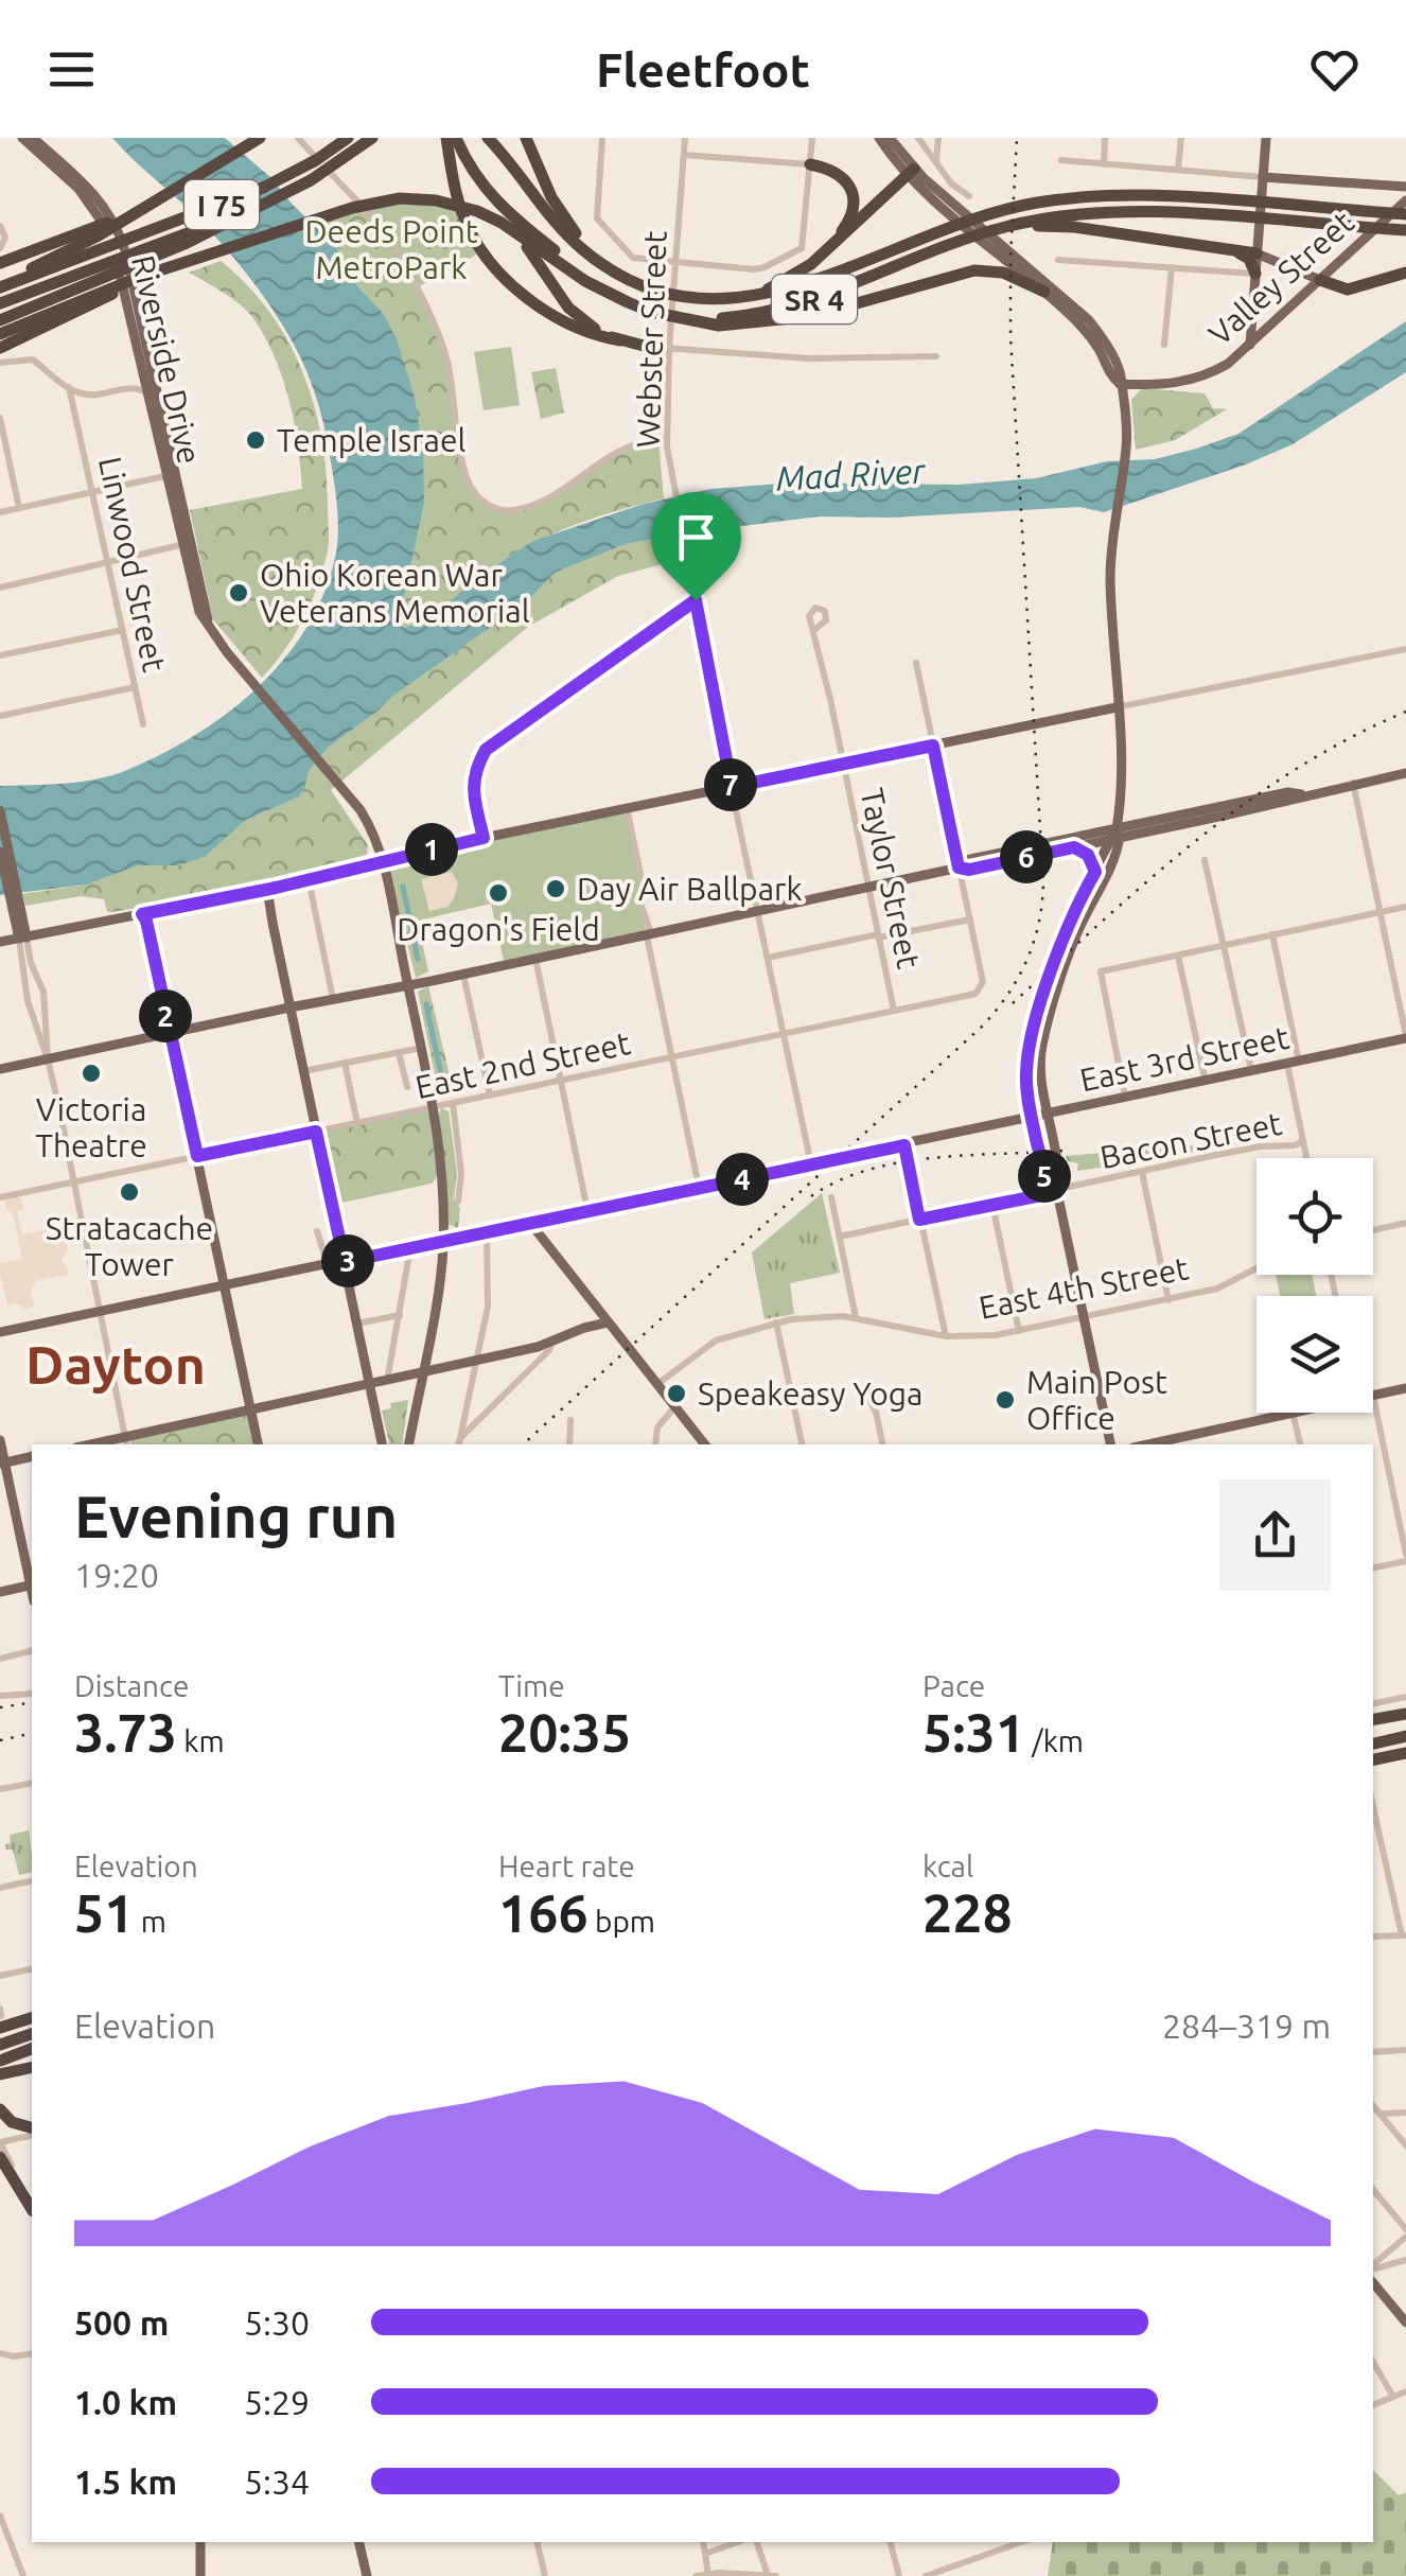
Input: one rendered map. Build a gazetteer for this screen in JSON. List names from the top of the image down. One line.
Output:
{"streets":{"highway":["I 75","SR 4"],"main road":["Valley Street","Riverside Drive","East 3rd Street"],"street":["Webster Street","Linwood Street","Taylor Street","East 2nd Street","Bacon Street","East 4th Street"]},"crossings":[["Webster Street","East 3rd Street"],["Webster Street","East 2nd Street"],["Riverside Drive","East 3rd Street"],["Riverside Drive","East 2nd Street"],["Taylor Street","East 2nd Street"]],"districts":["Dayton"],"water":["Mad River"],"parks":["Deeds Point MetroPark"],"places":["Temple Israel","Ohio Korean War Veterans Memorial","Day Air Ballpark","Dragon's Field","Victoria Theatre","Stratacache Tower","Speakeasy Yoga","Main Post Office"],"page":{"header":"Fleetfoot","pins":["7","1","6","2","5","4","3"],"heading":["Evening run","19:20"],"stats":[["Distance","3.73 km"],["Time","20:35"],["Pace","5:31 /km"],["Elevation","51 m"],["Heart rate","166 bpm"],["kcal","228"]],"chart":["Elevation","284–319 m"],"list":[{"name":"500 m","note":"5:30"},{"name":"1.0 km","note":"5:29"},{"name":"1.5 km","note":"5:34"}]}}
